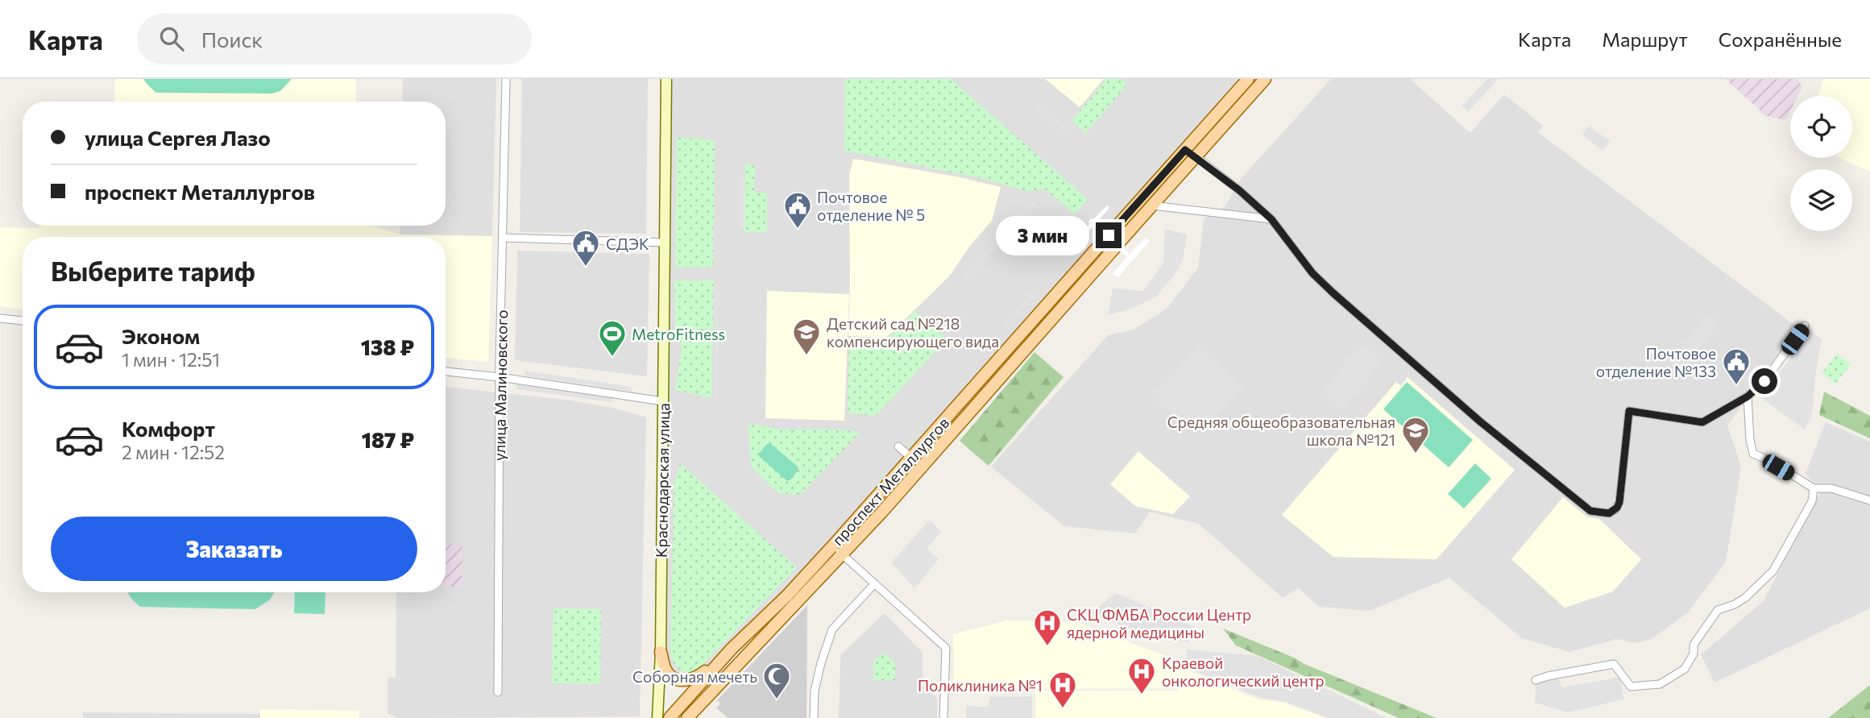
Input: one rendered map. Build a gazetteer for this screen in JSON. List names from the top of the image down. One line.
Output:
{"streets":{"main road":["Краснодарская улица","проспект Металлургов"],"street":["улица Малиновского"]},"places":{"public building":["Почтовое отделение № 5","СДЭК","Почтовое отделение №133"],"school or university":["Детский сад №218 компенсирующего вида","Средняя общеобразовательная школа №121"],"sports":["MetroFitness"],"hospital":["СКЦ ФМБА России Центр ядерной медицины","Краевой онкологический центр","Поликлиника №1"],"mosque":["Соборная мечеть"]},"page":{"header":"Карта","search":"Поиск","nav":["Карта","Маршрут","Сохранённые"],"banner":["улица Сергея Лазо","проспект Металлургов"],"bubble":"3 мин","heading":"Выберите тариф","list":[{"name":"Эконом","note":"1 мин · 12:51","value":"138 ₽"},{"name":"Комфорт","note":"2 мин · 12:52","value":"187 ₽"}],"buttons":"Заказать"}}
